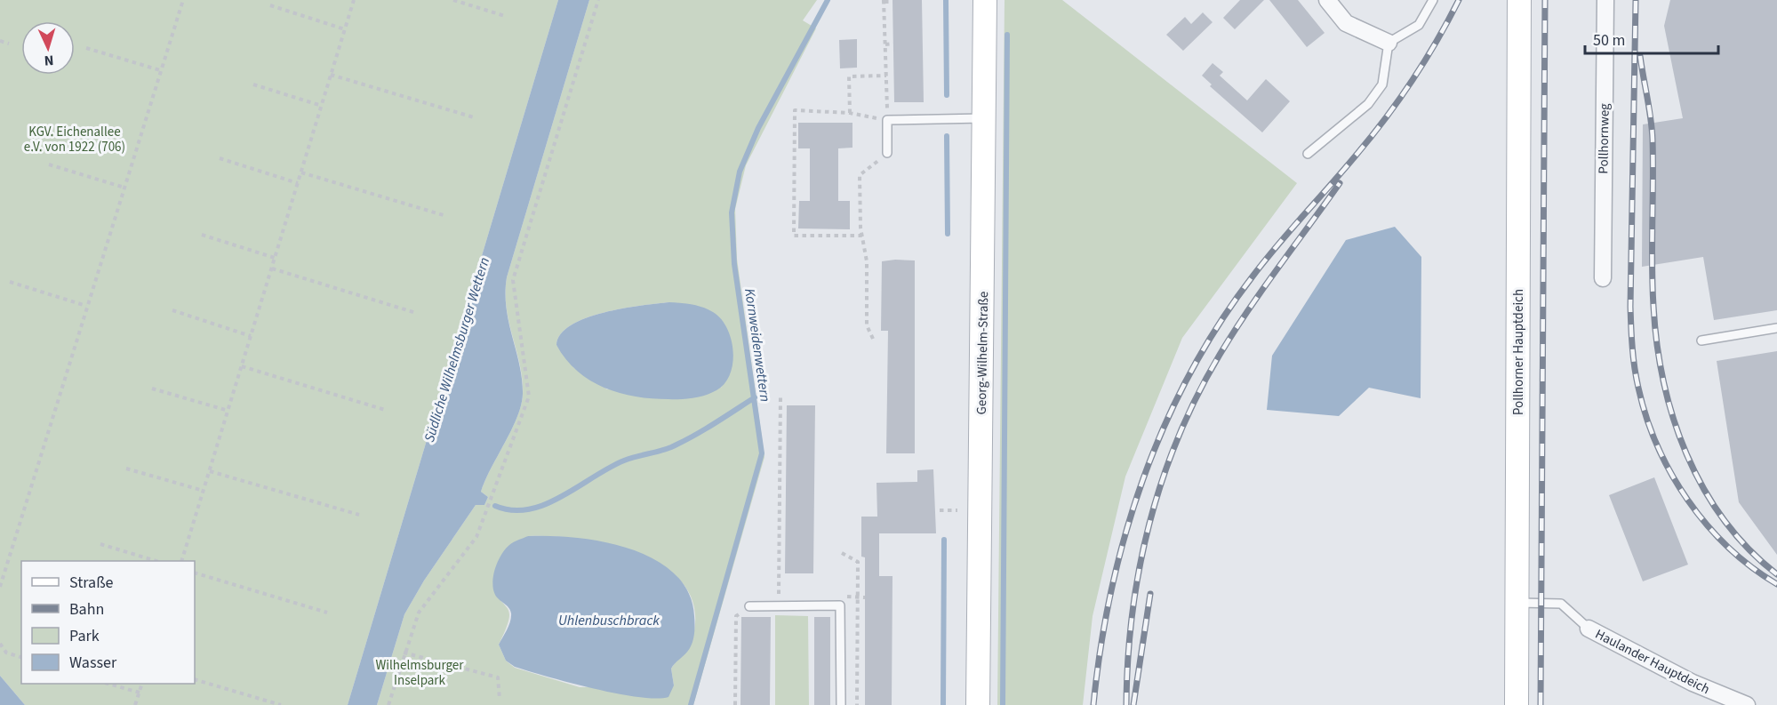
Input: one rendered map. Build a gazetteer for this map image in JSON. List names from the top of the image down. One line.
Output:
{"streets":{"main road":["Pollhorner Hauptdeich","Georg-Wilhelm-Straße"],"street":["Pollhornweg","Haulander Hauptdeich"]},"water":["Kornweidenwettern","Südliche Wilhelmsburger Wettern","Uhlenbuschbrack"],"parks":["KGV. Eichenallee e.V. von 1922 (706)","Wilhelmsburger Inselpark"],"legend":["Straße","Bahn","Park","Wasser"],"scale_bar":"50 m","north":"bottom"}
